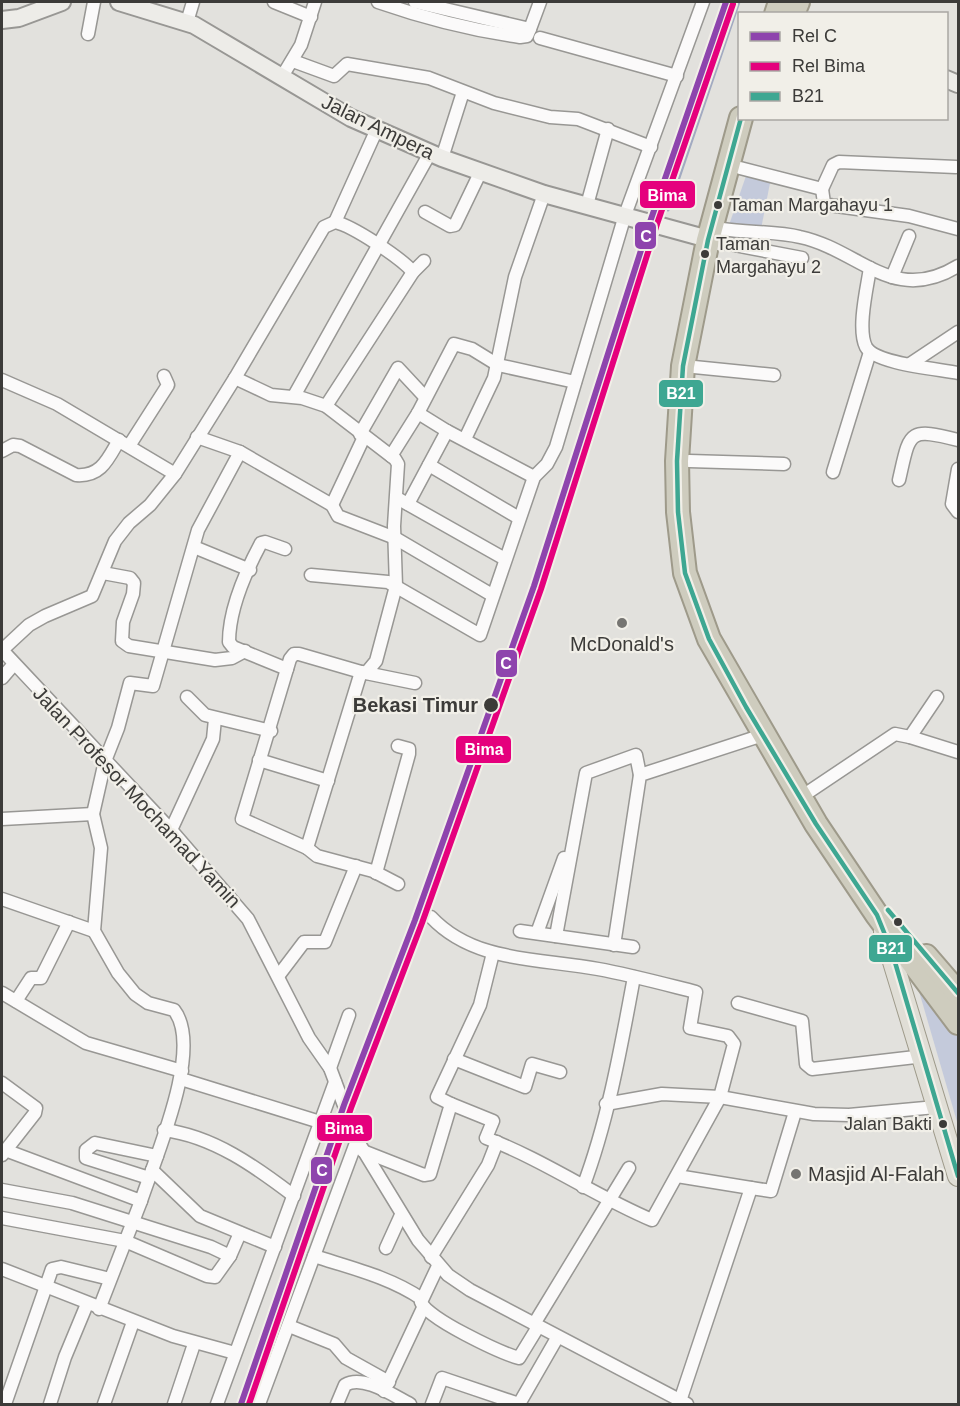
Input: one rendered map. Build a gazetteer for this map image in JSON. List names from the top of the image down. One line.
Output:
{"streets":{"street":["Jalan Ampera","Jalan Profesor Mochamad Yamin"]},"places":["Taman Margahayu 1","Taman Margahayu 2","McDonald's","Bekasi Timur","Jalan Bakti","Masjid Al-Falah"],"lines":["rail line C","rail line Bima","transit line B21"],"legend":["Rel C","Rel Bima","B21"]}
